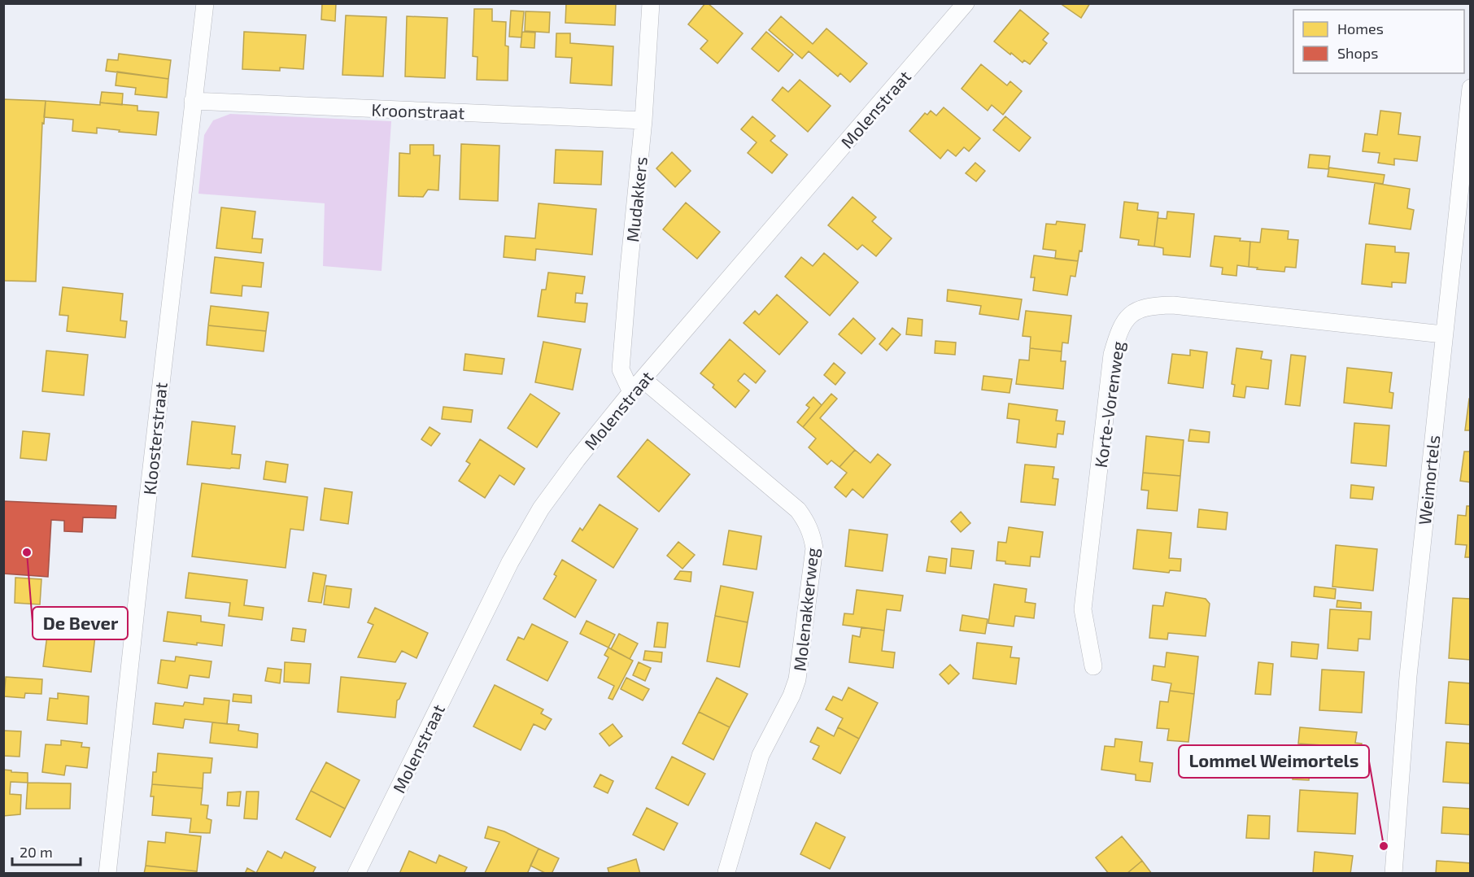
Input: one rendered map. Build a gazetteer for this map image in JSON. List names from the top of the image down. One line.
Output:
{"streets":{"street":["Molenstraat","Kroonstraat","Mudakkers","Korte-Vorenweg","Kloosterstraat","Weimortels","Molenakkerweg"]},"crossings":[["Molenstraat","Mudakkers"],["Molenstraat","Molenakkerweg"],["Kroonstraat","Mudakkers"],["Kroonstraat","Kloosterstraat"],["Mudakkers","Molenakkerweg"],["Korte-Vorenweg","Weimortels"]],"places":["De Bever","Lommel Weimortels"],"legend":["Homes","Shops"],"scale_bar":"20 m"}
